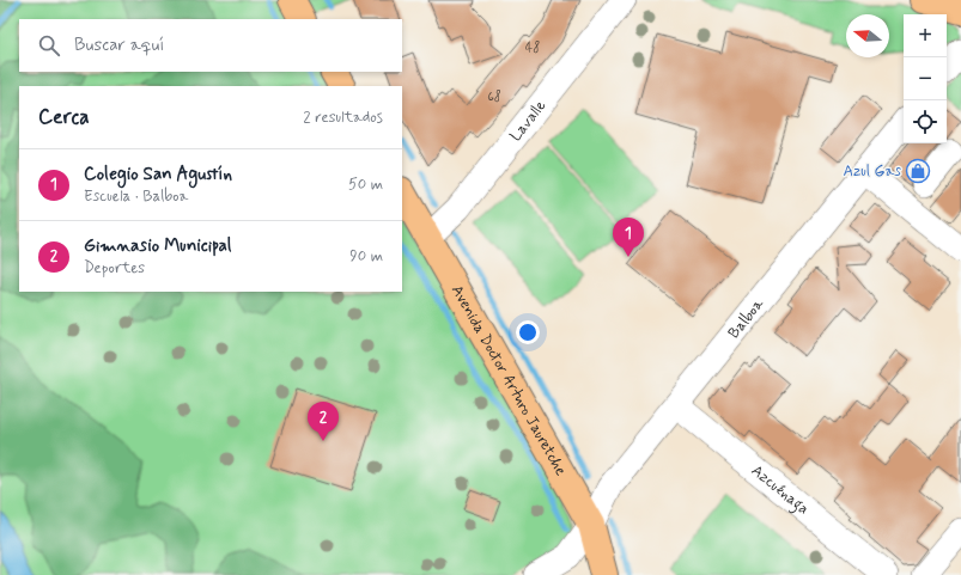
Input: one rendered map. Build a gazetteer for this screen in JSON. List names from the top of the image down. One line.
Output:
{"streets":{"main road":["Avenida Doctor Arturo Jauretche"],"street":["Lavalle","Balboa","Azcuénaga"]},"crossings":[["Lavalle","Avenida Doctor Arturo Jauretche"],["Balboa","Avenida Doctor Arturo Jauretche"],["Balboa","Azcuénaga"]],"places":{"shop":["Azul Gas"]},"house_numbers":["48","68"],"north":"left","page":{"map_buttons":["+","−"],"search":"Buscar aquí","heading":["Cerca","2 resultados"],"list":[{"mark":"1","name":"Colegio San Agustín","note":"Escuela · Balboa","value":"50 m"},{"mark":"2","name":"Gimnasio Municipal","note":"Deportes","value":"90 m"}],"pins":["1","2"]}}
